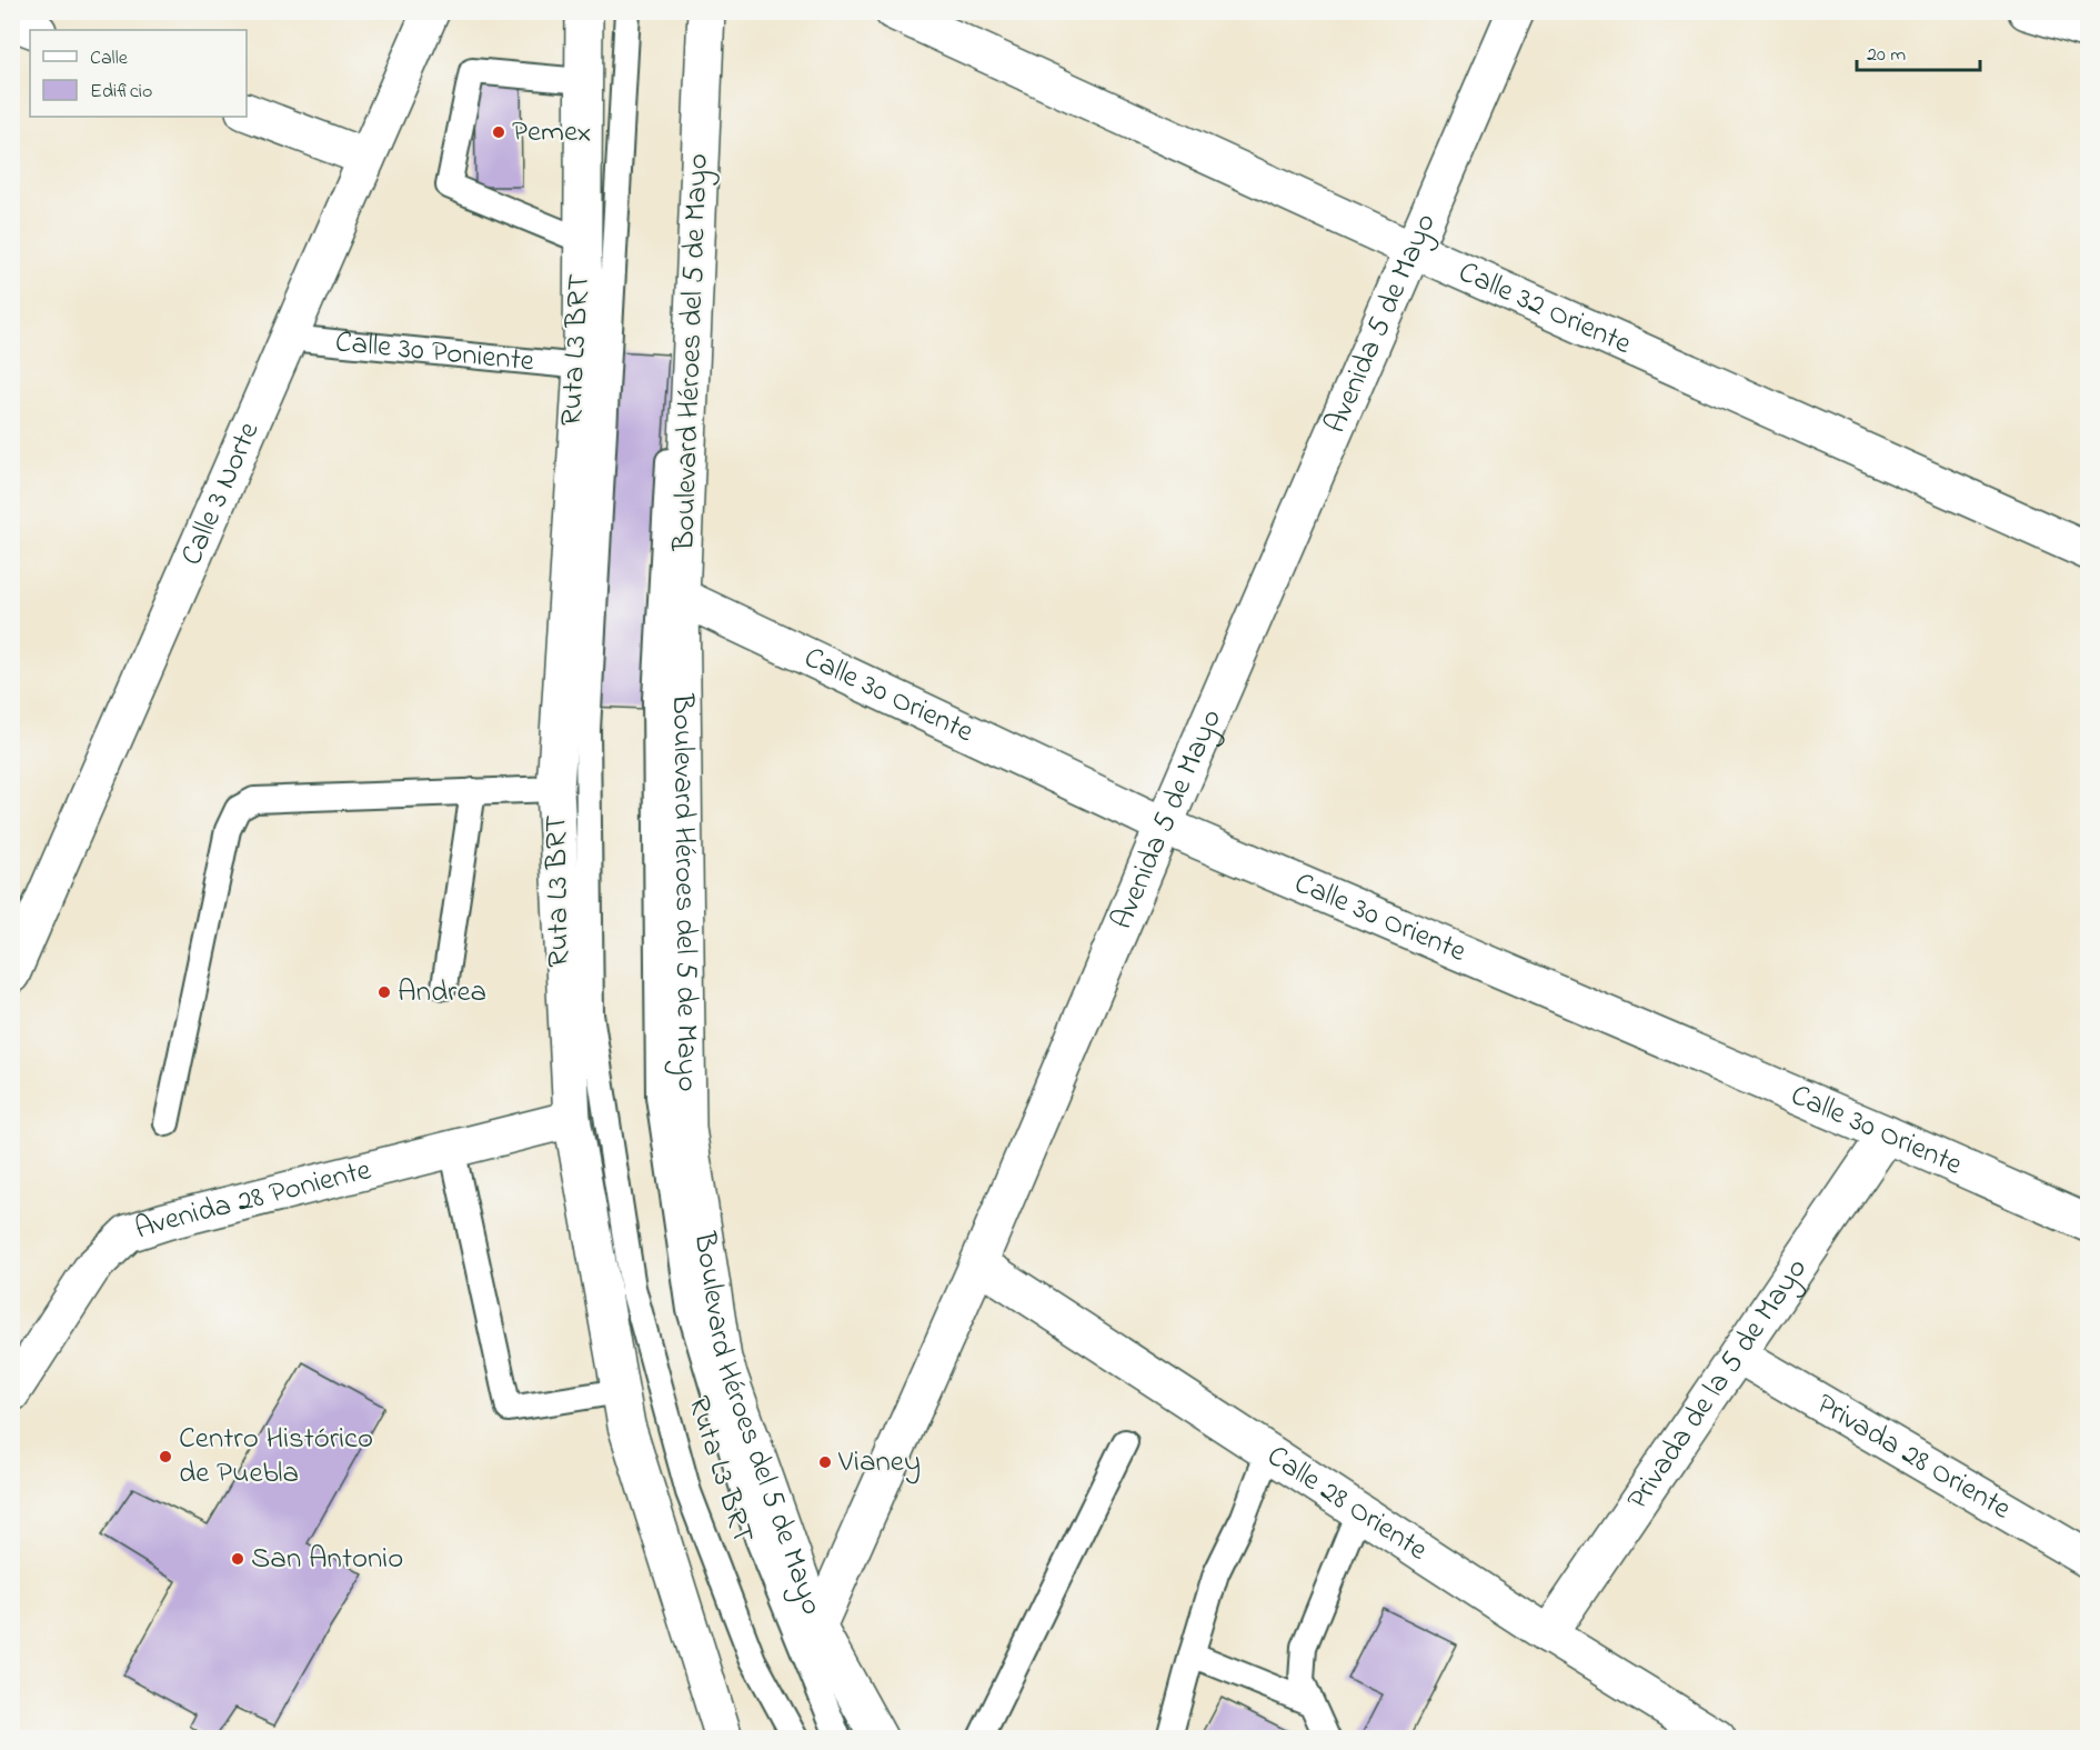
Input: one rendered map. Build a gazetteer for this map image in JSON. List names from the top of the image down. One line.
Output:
{"streets":{"street":["Calle 32 Oriente","Avenida 5 de Mayo","Boulevard Héroes del 5 de Mayo","Calle 3 Norte","Calle 30 Oriente","Avenida 28 Poniente","Privada de la 5 de Mayo","Privada 28 Oriente","Calle 28 Oriente"],"lane":["Ruta L3 BRT","Calle 30 Poniente"]},"crossings":[["Calle 32 Oriente","Avenida 5 de Mayo"],["Avenida 5 de Mayo","Boulevard Héroes del 5 de Mayo"],["Avenida 5 de Mayo","Calle 30 Oriente"],["Avenida 5 de Mayo","Calle 28 Oriente"],["Calle 30 Poniente","Calle 3 Norte"],["Boulevard Héroes del 5 de Mayo","Calle 30 Oriente"],["Calle 30 Oriente","Privada de la 5 de Mayo"],["Privada de la 5 de Mayo","Privada 28 Oriente"],["Privada de la 5 de Mayo","Calle 28 Oriente"]],"places":["Pemex","Andrea","Centro Histórico de Puebla","Vianey","San Antonio"],"legend":["Calle","Edificio"],"scale_bar":"20 m"}
